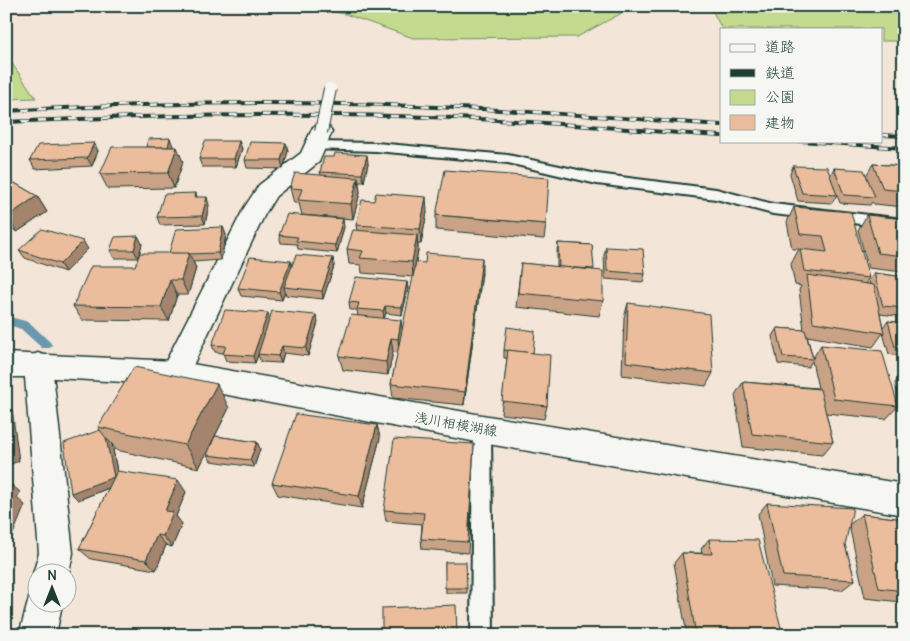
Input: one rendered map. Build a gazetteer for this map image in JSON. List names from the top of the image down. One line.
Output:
{"streets":{"main road":["浅川相模湖線"]},"legend":["道路","鉄道","公園","建物"],"north":"top"}
